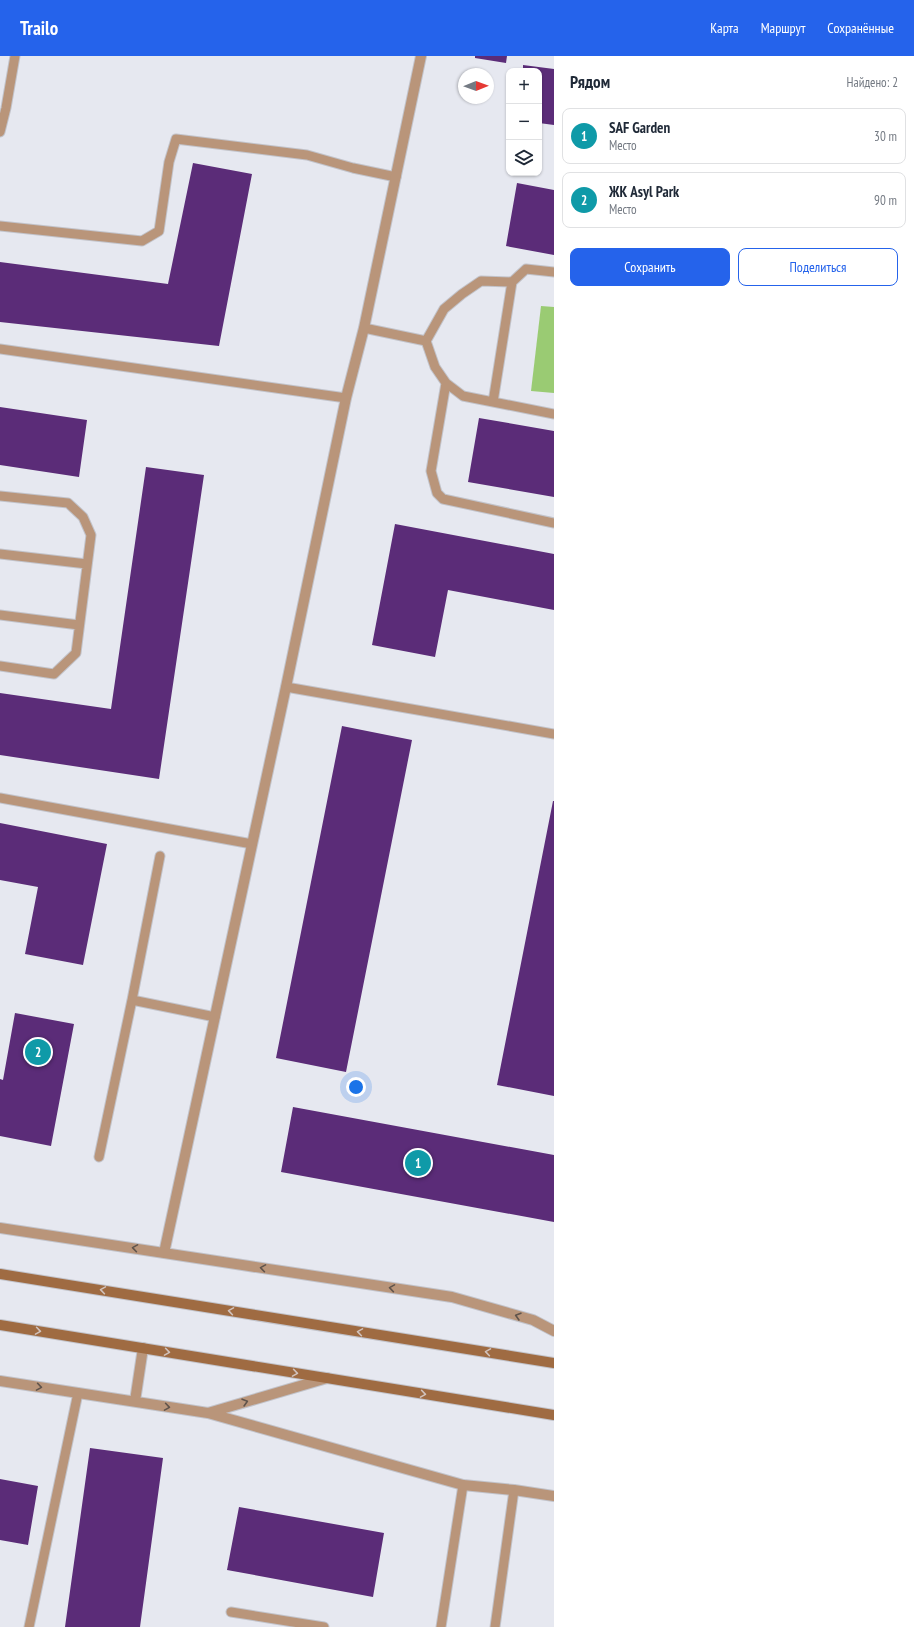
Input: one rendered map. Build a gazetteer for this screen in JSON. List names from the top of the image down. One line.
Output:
{"north":"right","page":{"header":"Trailo","nav":["Карта","Маршрут","Сохранённые"],"heading":["Рядом","Найдено: 2"],"map_buttons":["+","−"],"list":[{"mark":"1","name":"SAF Garden","note":"Место","value":"30 m"},{"mark":"2","name":"ЖК Asyl Park","note":"Место","value":"90 m"}],"buttons":["Сохранить","Поделиться"],"pins":["2","1"]}}
